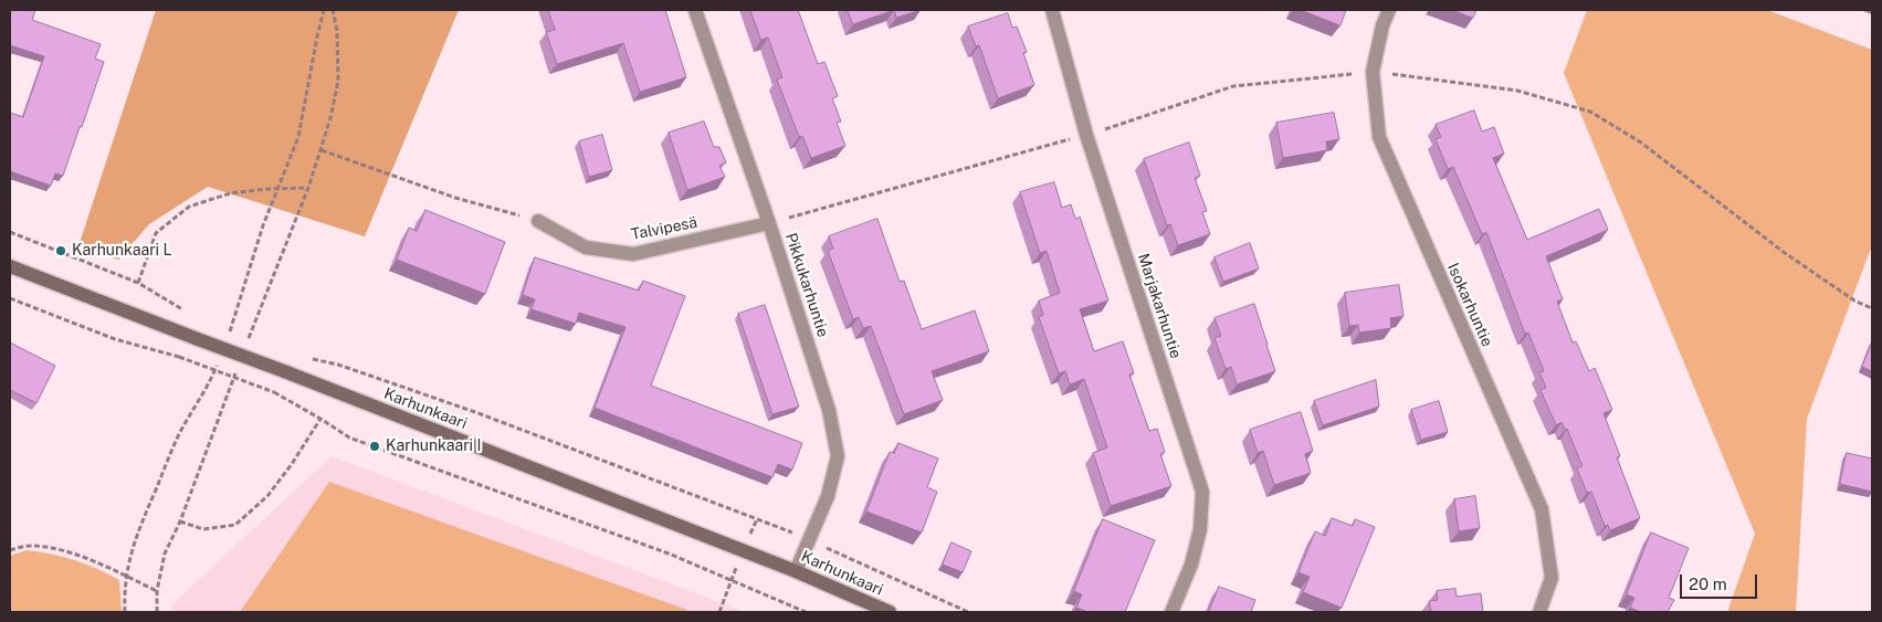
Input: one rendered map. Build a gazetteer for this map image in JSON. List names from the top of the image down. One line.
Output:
{"streets":{"street":["Talvipesä","Pikkukarhuntie","Isokarhuntie","Marjakarhuntie","Karhunkaari"]},"crossings":[["Talvipesä","Pikkukarhuntie"],["Pikkukarhuntie","Karhunkaari"]],"places":["Karhunkaari L","Karhunkaari I"],"scale_bar":"20 m"}
